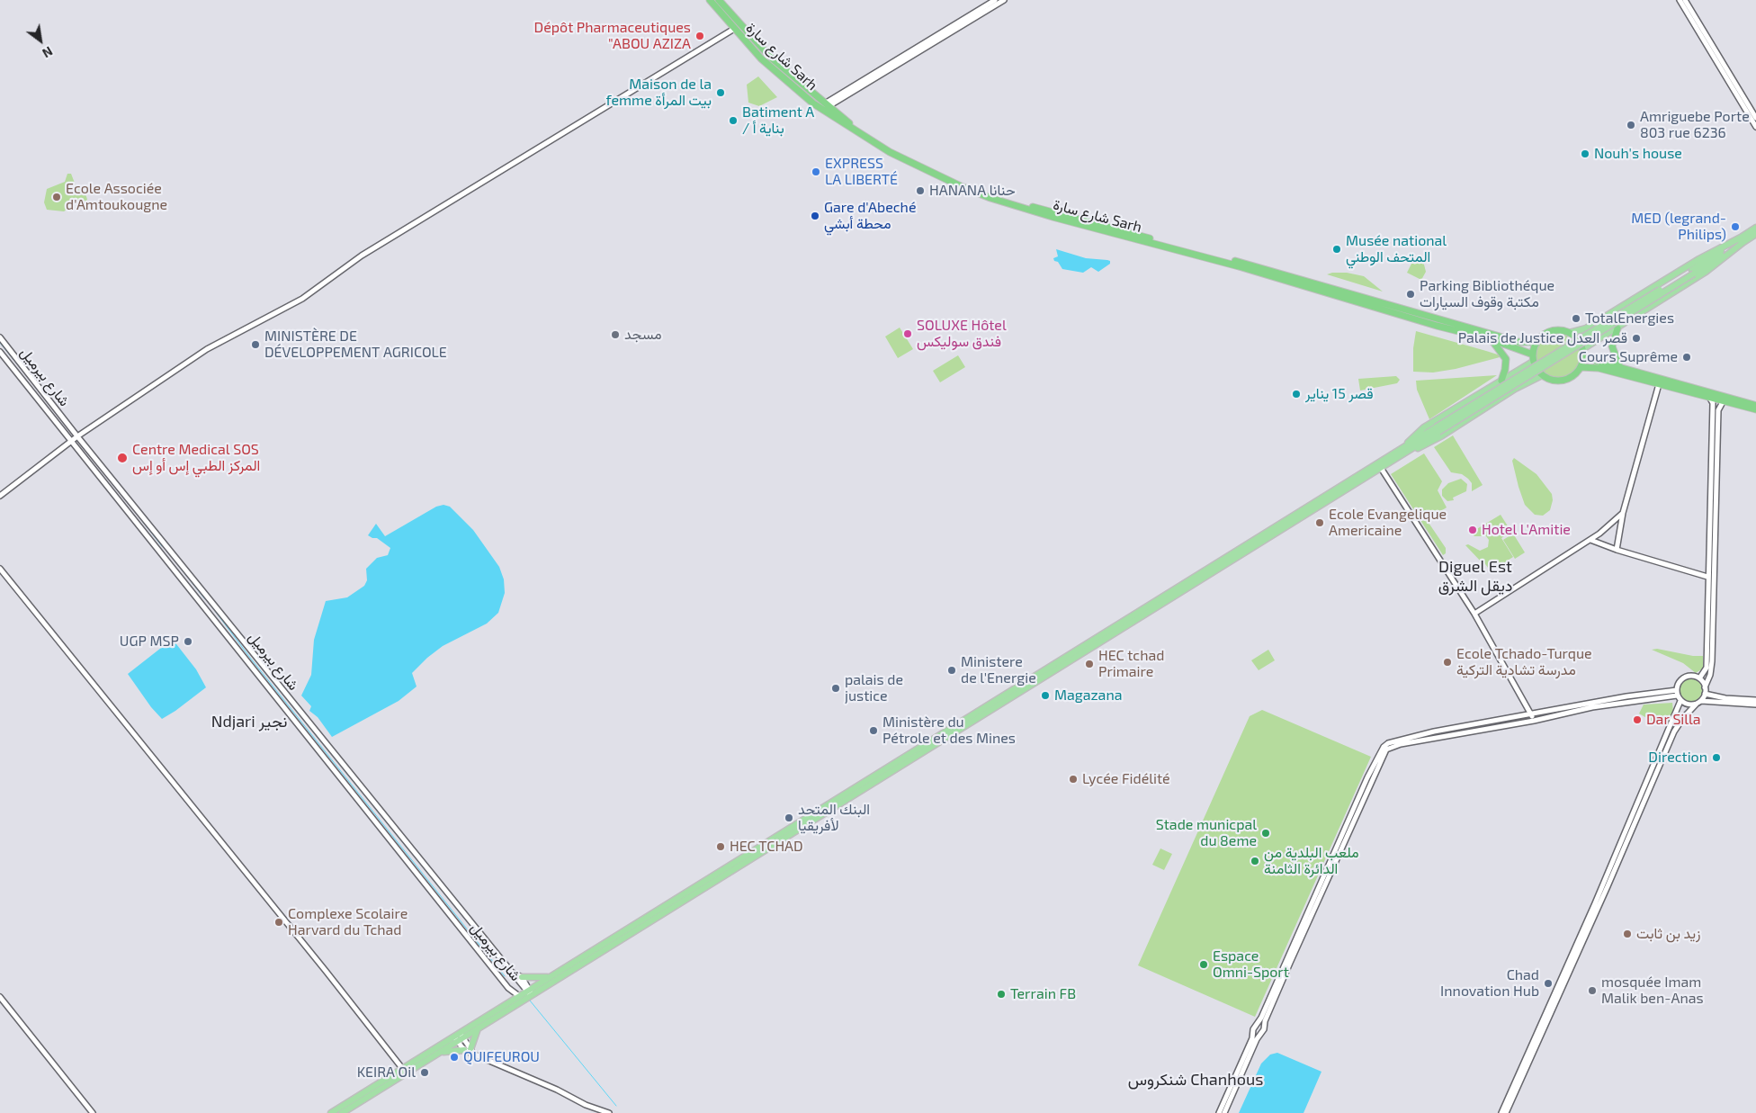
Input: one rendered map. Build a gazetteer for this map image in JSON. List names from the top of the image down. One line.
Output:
{"streets":{"highway":["شارع سارة Sarh"],"street":["شارع بيرميل"]},"districts":["Diguel Est ديقل الشرق","Ndjari نجير","شنكروس Chanhous"],"places":["Dépôt Pharmaceutiques \"ABOU AZIZA","Maison de la femme بيت المرأة","Batiment A / بناية أ","Amriguebe Porte 803 rue 6236","Nouh's house","EXPRESS LA LIBERTÉ","HANANA حنانا","Ecole Associée d'Amtoukougne","Gare d'Abeché محطة أبشي","MED (legrand- Philips)","Musée national المتحف الوطني","Parking Bibliothéque مكتبة وقوف السيارات","TotalEnergies","SOLUXE Hôtel فندق سوليكس","مسجد","Palais de Justice قصر العدل","MINISTÈRE DE DÉVELOPPEMENT AGRICOLE","Cours Suprême","قصر 15 يناير","Centre Medical SOS المركز الطبي إس أو إس","Ecole Evangelique Americaine","Hotel L'Amitie","UGP MSP","Ecole Tchado-Turque مدرسة تشادية التركية","HEC tchad Primaire","Ministere de l'Energie","palais de justice","Magazana","Dar Silla","Ministère du Pétrole et des Mines","Direction","Lycée Fidélité","البنك المتحد لأفريقيا","Stade municpal du 8eme","HEC TCHAD","ملعب البلدية من الدائرة الثامنة","Complexe Scolaire Harvard du Tchad","زيد بن ثابت","Espace Omni-Sport","Chad Innovation Hub","mosquée Imam Malik ben-Anas","Terrain FB","QUIFEUROU","KEIRA Oil"],"north":"bottom right"}
